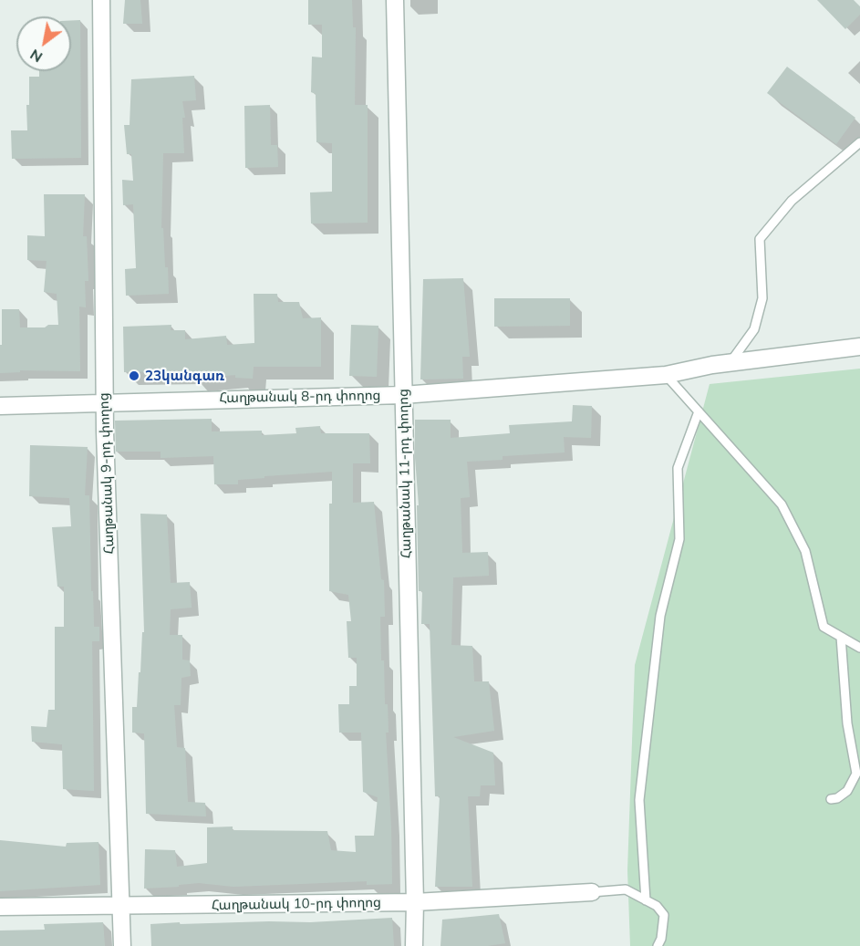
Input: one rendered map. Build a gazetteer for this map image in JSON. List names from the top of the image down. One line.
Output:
{"streets":{"street":["Հաղթանակ 8-րդ փողոց","Հաղթանակ 9-րդ փողոց","Հաղթանակ 11-րդ փողոց","Հաղթանակ 10-րդ փողոց"]},"crossings":[["Հաղթանակ 8-րդ փողոց","Հաղթանակ 9-րդ փողոց"],["Հաղթանակ 8-րդ փողոց","Հաղթանակ 11-րդ փողոց"],["Հաղթանակ 9-րդ փողոց","Հաղթանակ 10-րդ փողոց"],["Հաղթանակ 11-րդ փողոց","Հաղթանակ 10-րդ փողոց"]],"places":["23կանգառ"],"north":"bottom left"}
